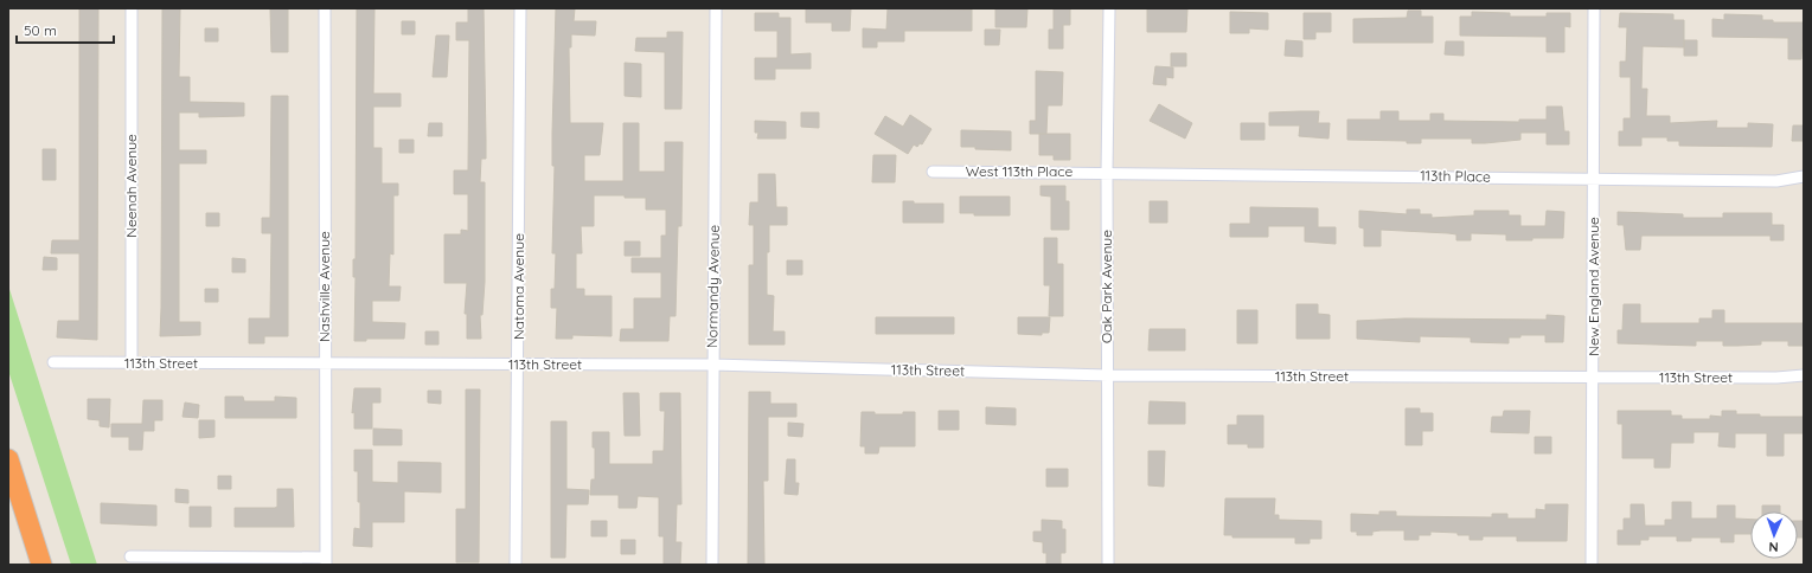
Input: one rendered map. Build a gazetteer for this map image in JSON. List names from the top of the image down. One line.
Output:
{"streets":{"street":["West 113th Place","113th Place","Neenah Avenue","Nashville Avenue","Natoma Avenue","Normandy Avenue","Oak Park Avenue","New England Avenue","113th Street"]},"crossings":[["West 113th Place","113th Place"],["West 113th Place","Oak Park Avenue"],["113th Place","Oak Park Avenue"],["113th Place","New England Avenue"],["Neenah Avenue","113th Street"],["Nashville Avenue","113th Street"],["Natoma Avenue","113th Street"],["Normandy Avenue","113th Street"],["Oak Park Avenue","113th Street"],["New England Avenue","113th Street"]],"scale_bar":"50 m","north":"bottom"}
